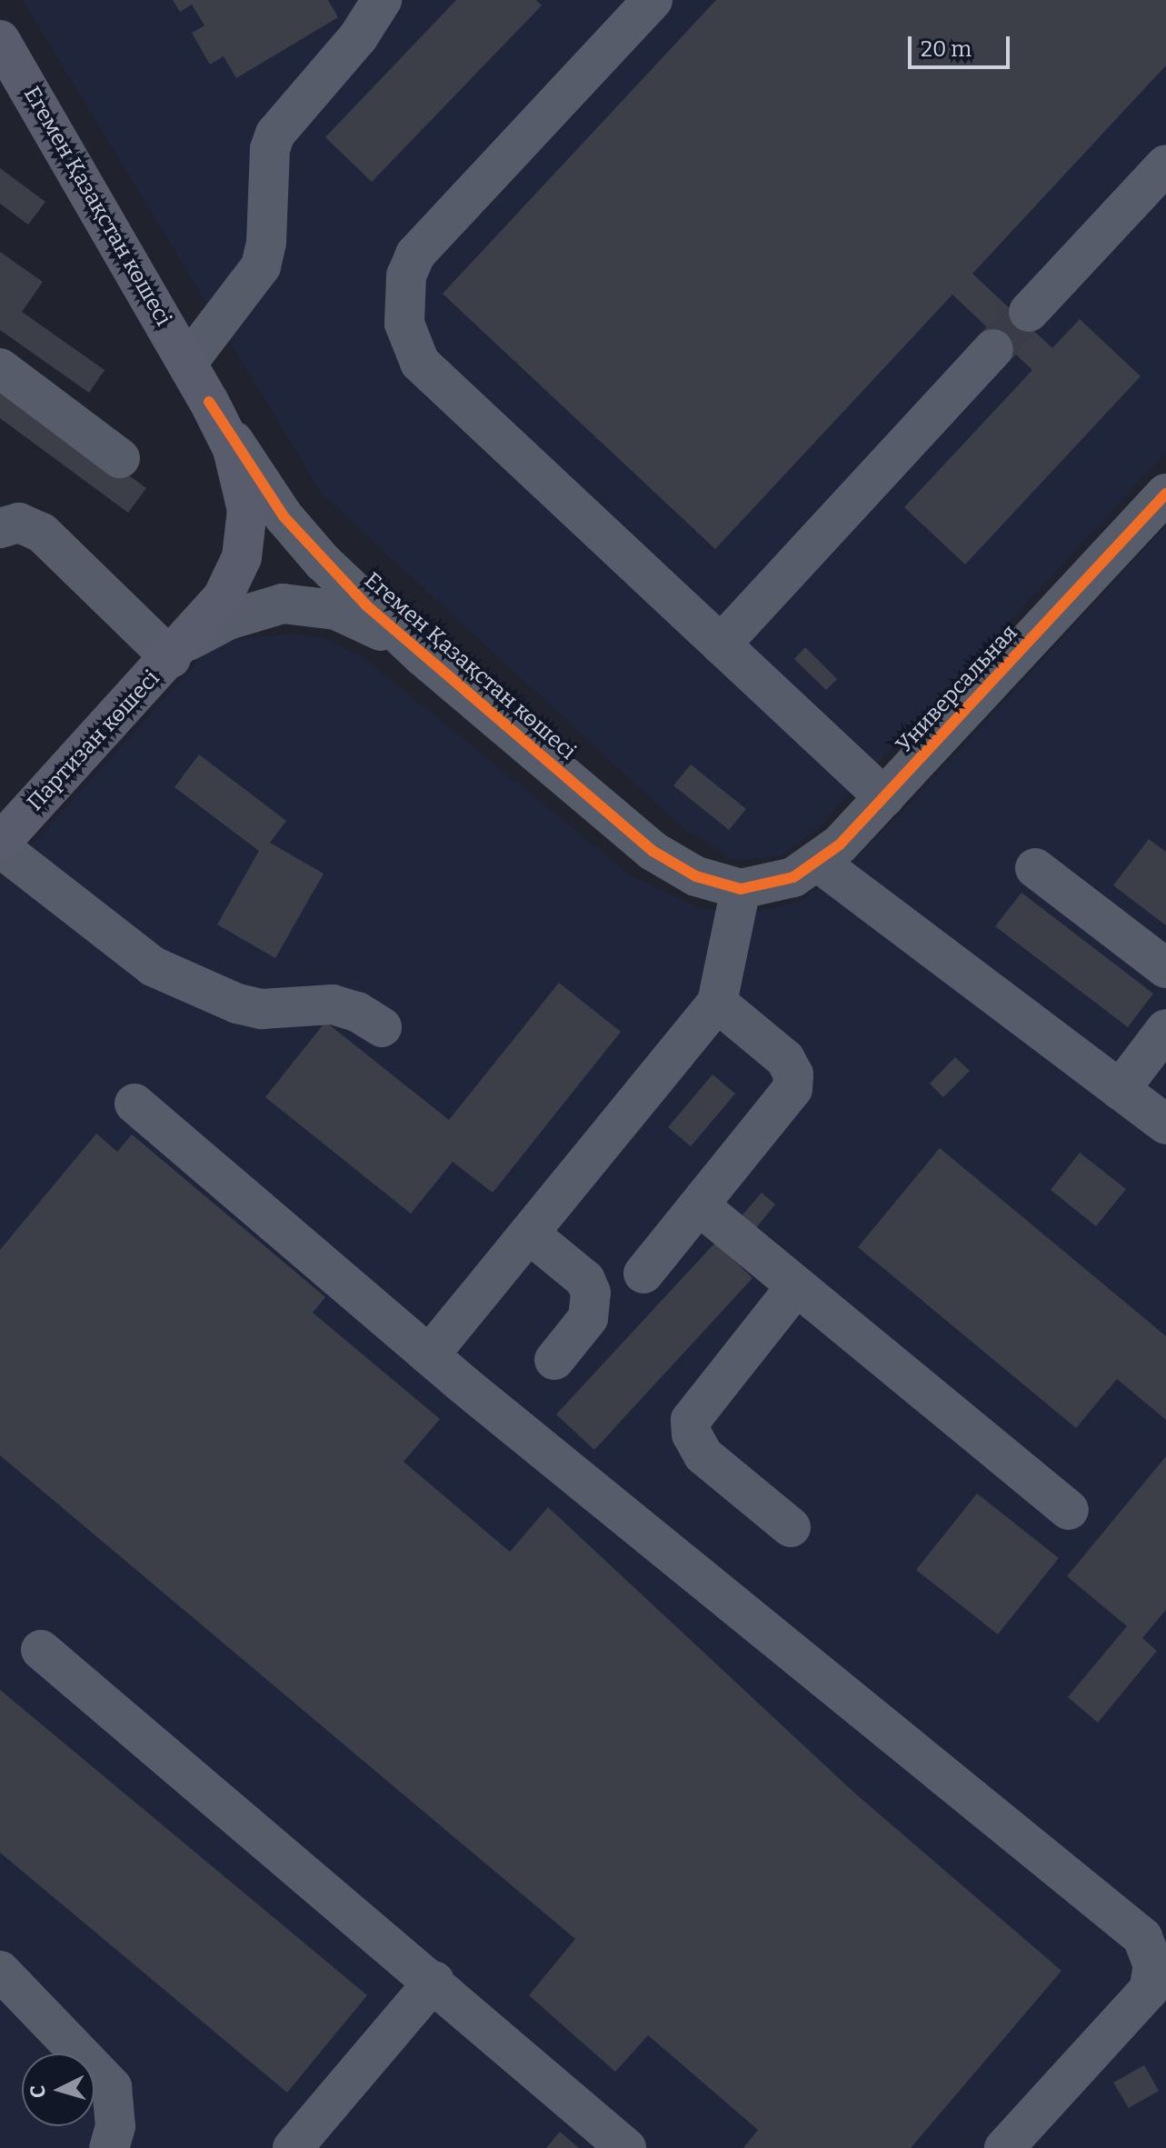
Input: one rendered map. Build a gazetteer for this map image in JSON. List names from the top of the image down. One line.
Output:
{"streets":{"main road":["Егемен Қазақстан көшесі","Партизан көшесі"],"street":["Универсальная"]},"crossings":[["Егемен Қазақстан көшесі","Универсальная"],["Егемен Қазақстан көшесі","Партизан көшесі"]],"scale_bar":"20 m","north":"left"}
